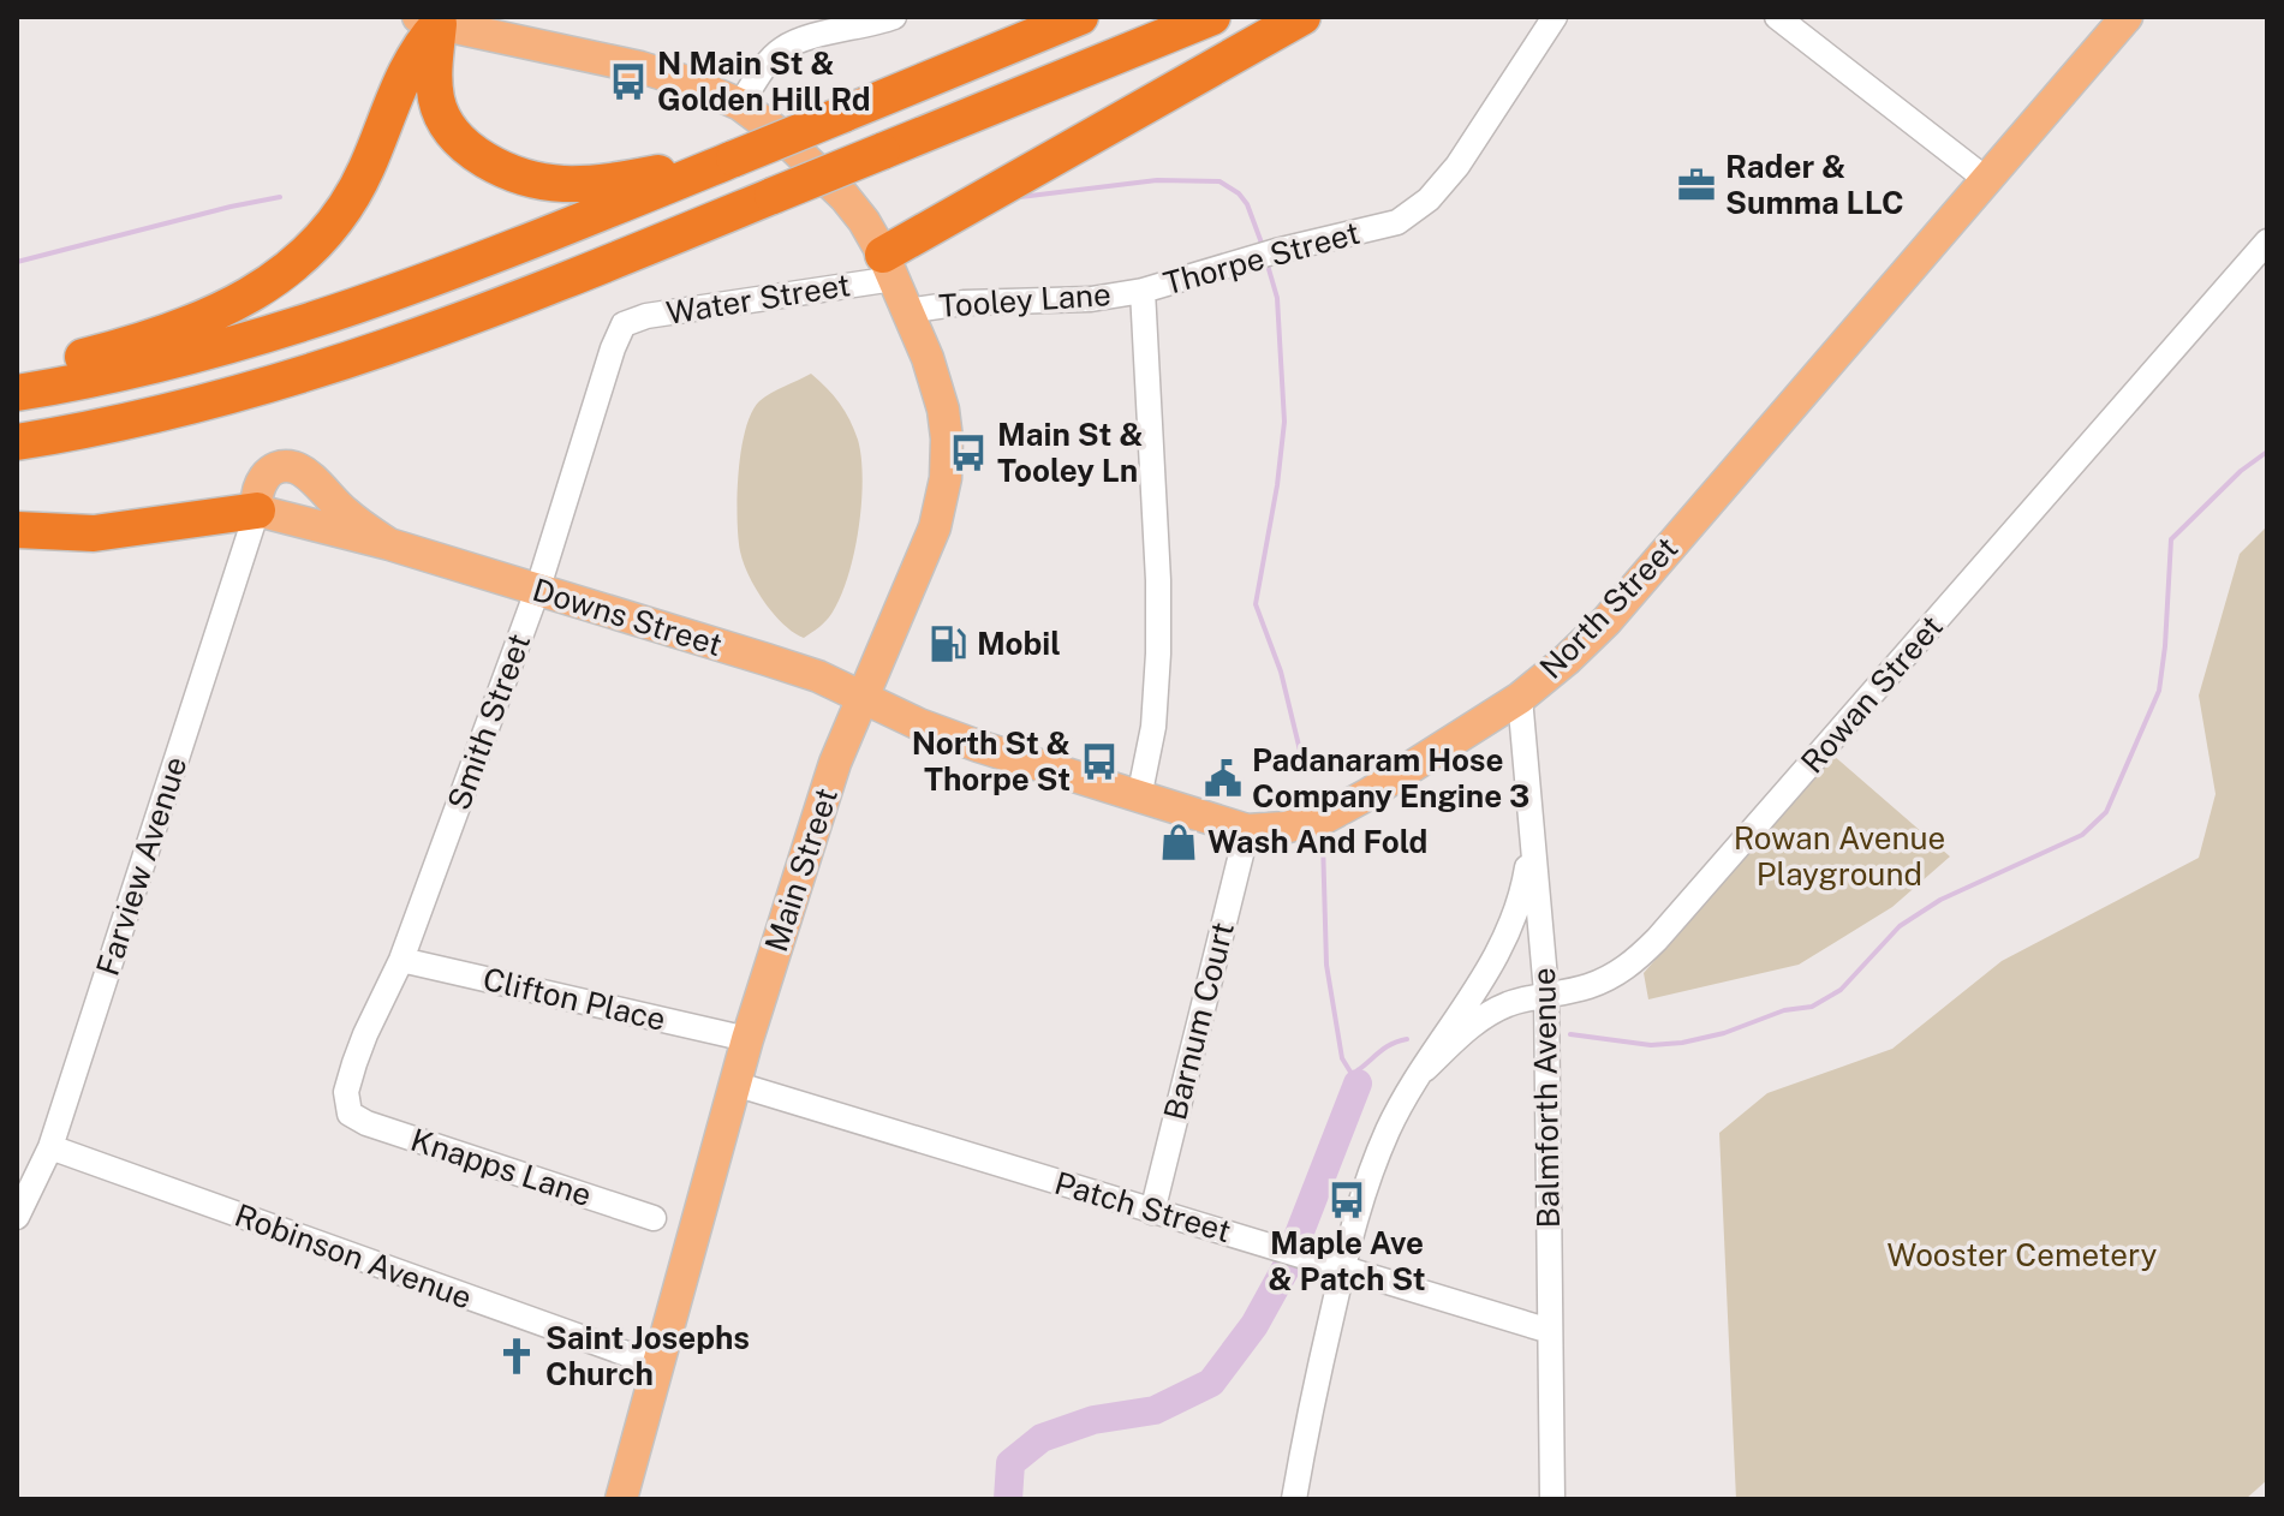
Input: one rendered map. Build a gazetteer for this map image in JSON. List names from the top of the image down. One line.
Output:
{"streets":{"main road":["North Street","Downs Street","Main Street"],"street":["Thorpe Street","Water Street","Tooley Lane","Rowan Street","Smith Street","Farview Avenue","Clifton Place","Barnum Court","Balmforth Avenue","Knapps Lane","Patch Street","Robinson Avenue"]},"crossings":[["Thorpe Street","Tooley Lane"],["Thorpe Street","North Street"],["Water Street","Smith Street"],["Water Street","Main Street"],["Tooley Lane","Main Street"],["North Street","Downs Street"],["North Street","Main Street"],["North Street","Barnum Court"],["North Street","Balmforth Avenue"],["Downs Street","Smith Street"],["Downs Street","Farview Avenue"],["Downs Street","Main Street"],["Rowan Street","Balmforth Avenue"],["Rowan Street","Patch Street"],["Smith Street","Clifton Place"],["Smith Street","Knapps Lane"],["Farview Avenue","Robinson Avenue"],["Main Street","Clifton Place"],["Main Street","Patch Street"],["Main Street","Robinson Avenue"],["Barnum Court","Patch Street"],["Balmforth Avenue","Patch Street"]],"parks":["Rowan Avenue Playground","Wooster Cemetery"],"places":{"bus stop":["N Main St & Golden Hill Rd","Main St & Tooley Ln","North St & Thorpe St","Maple Ave & Patch St"],"office":["Rader & Summa LLC"],"fuel station":["Mobil"],"public building":["Padanaram Hose Company Engine 3"],"shop":["Wash And Fold"],"church":["Saint Josephs Church"]}}
